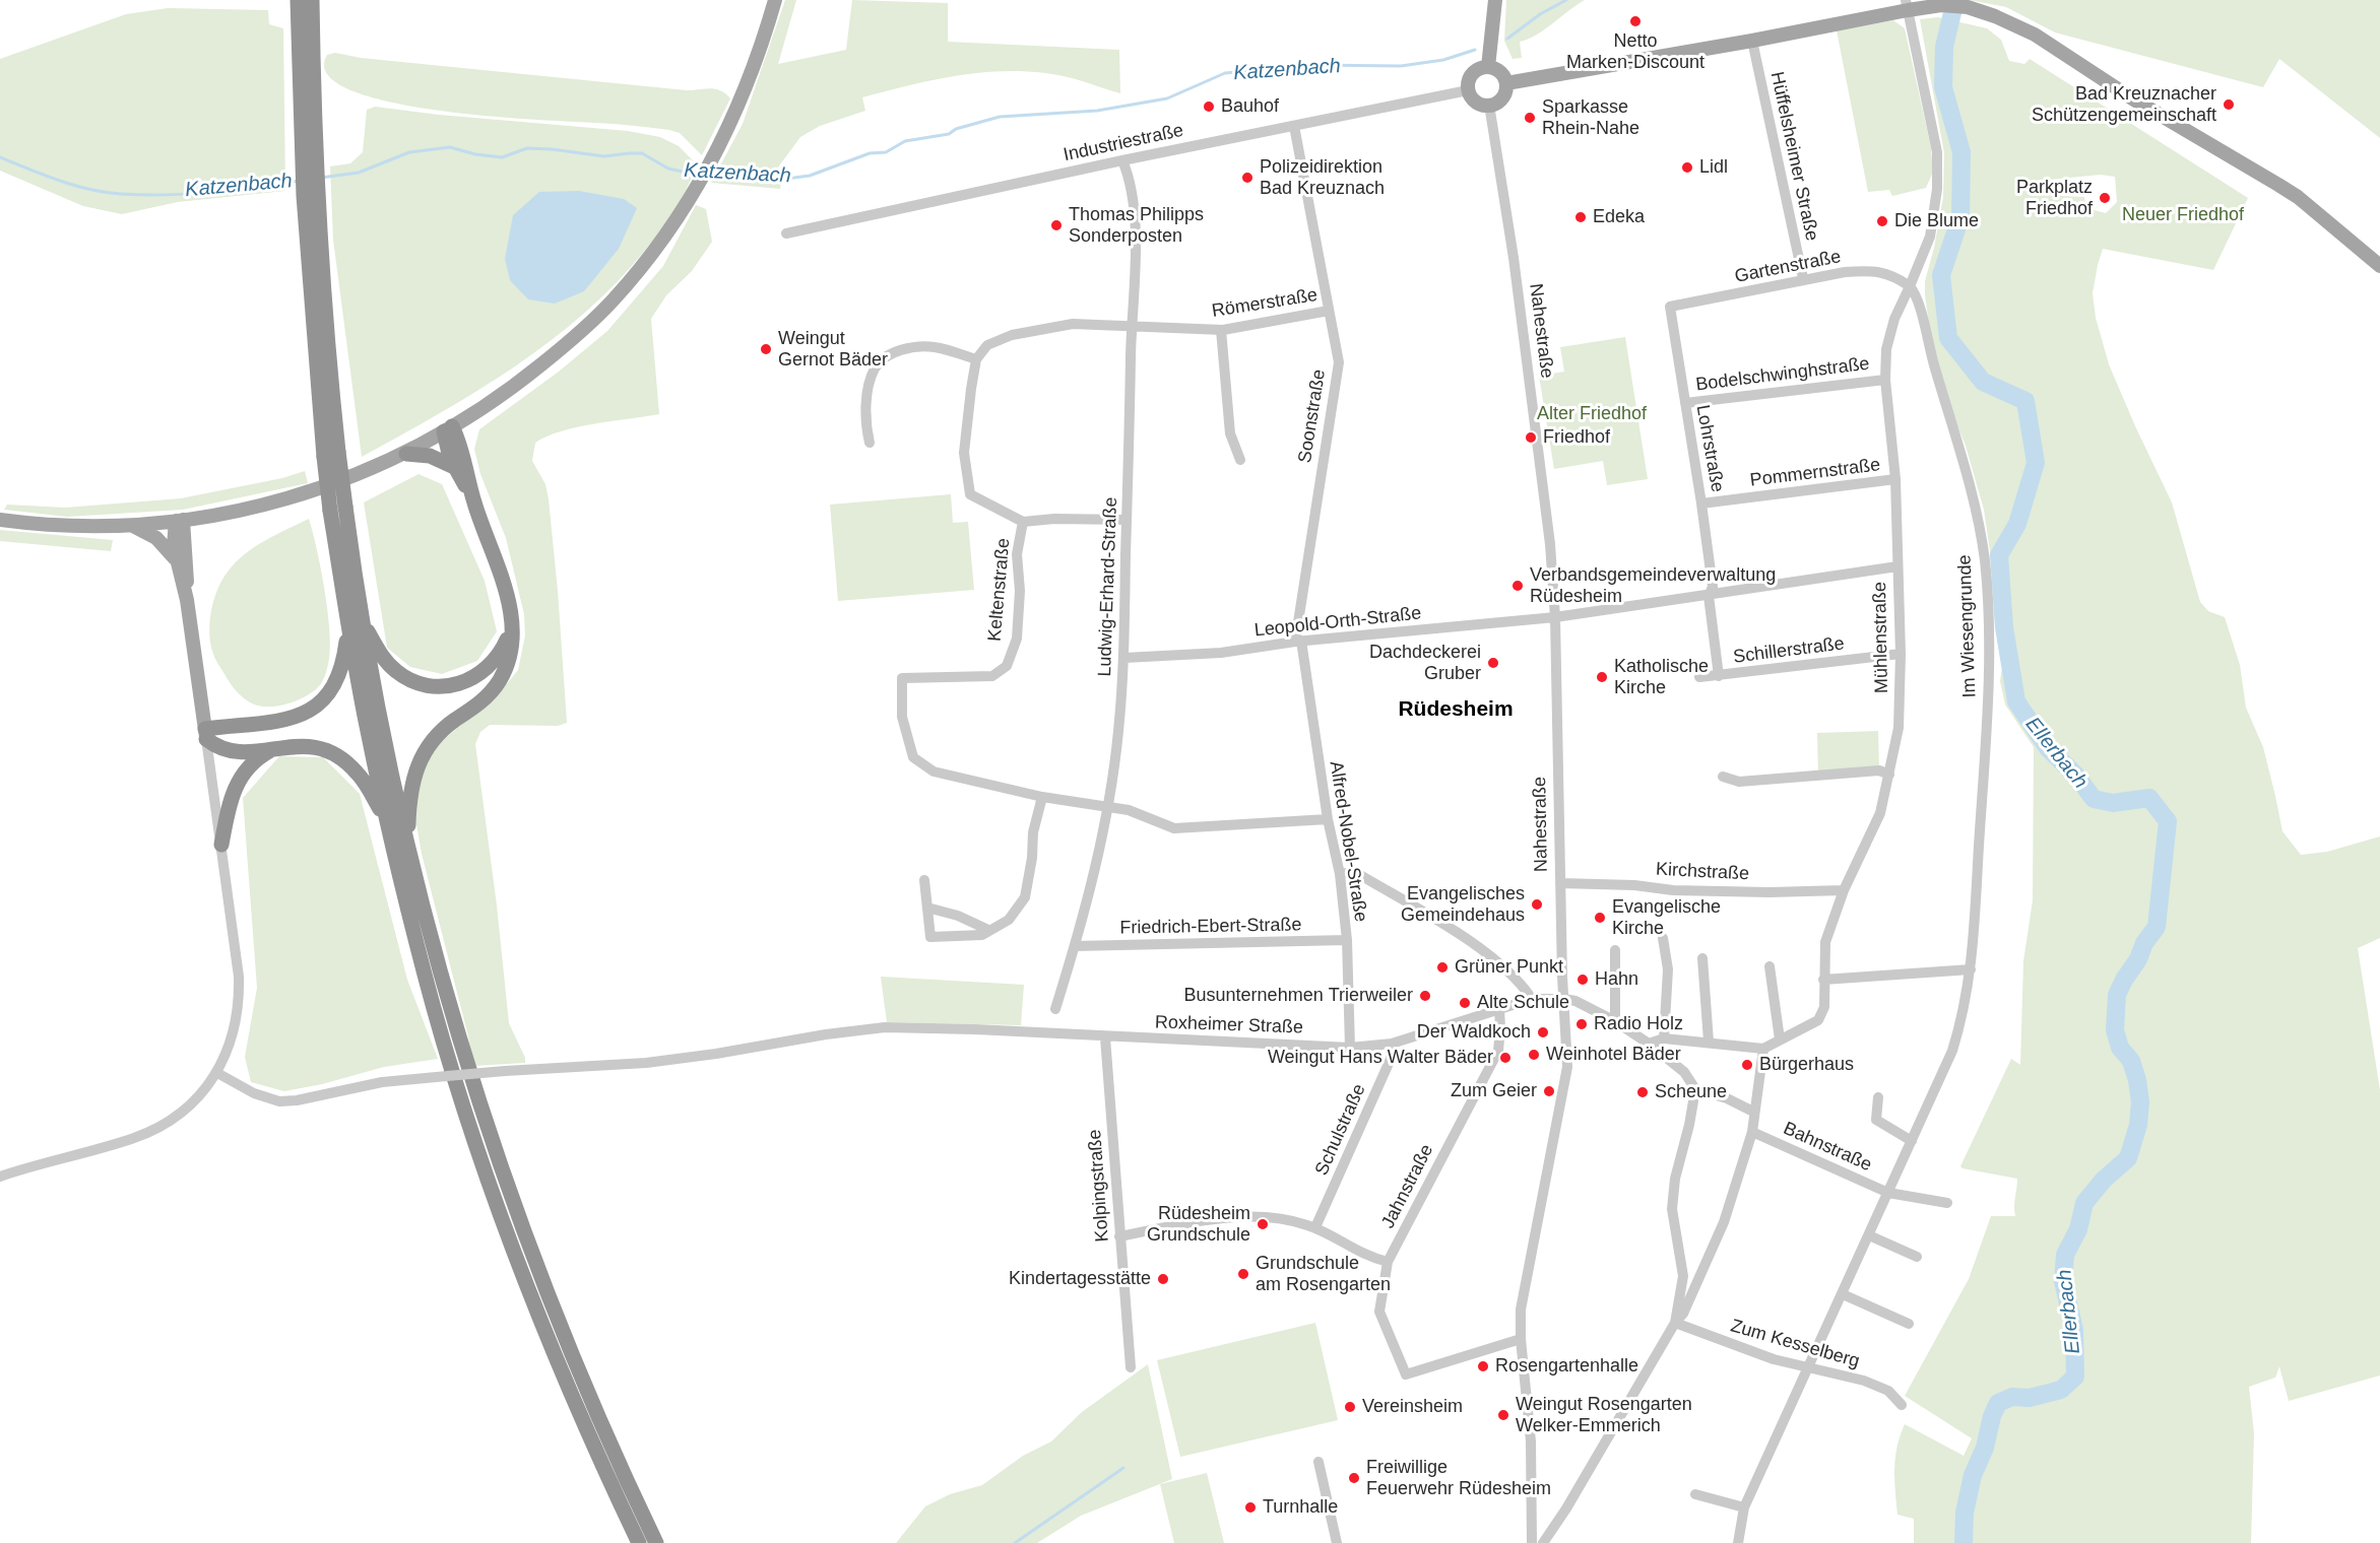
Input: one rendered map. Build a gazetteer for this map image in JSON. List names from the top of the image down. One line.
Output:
{"streets":{"street":["Industriestraße","Hüffelsheimer Straße","Gartenstraße","Römerstraße","Nahestraße","Bodelschwinghstraße","Soonstraße","Lohrstraße","Pommernstraße","Ludwig-Erhard-Straße","Keltenstraße","Leopold-Orth-Straße","Im Wiesengrunde","Mühlenstraße","Schillerstraße","Alfred-Nobel-Straße","Kirchstraße","Friedrich-Ebert-Straße","Roxheimer Straße","Schulstraße","Bahnstraße","Kolpingstraße","Jahnstraße","Zum Kesselberg"]},"crossings":[["Industriestraße","Nahestraße"],["Industriestraße","Soonstraße"],["Industriestraße","Ludwig-Erhard-Straße"],["Hüffelsheimer Straße","Gartenstraße"],["Gartenstraße","Lohrstraße"],["Gartenstraße","Im Wiesengrunde"],["Gartenstraße","Mühlenstraße"],["Römerstraße","Soonstraße"],["Römerstraße","Ludwig-Erhard-Straße"],["Nahestraße","Leopold-Orth-Straße"],["Nahestraße","Kirchstraße"],["Nahestraße","Roxheimer Straße"],["Nahestraße","Jahnstraße"],["Bodelschwinghstraße","Lohrstraße"],["Bodelschwinghstraße","Mühlenstraße"],["Soonstraße","Leopold-Orth-Straße"],["Soonstraße","Alfred-Nobel-Straße"],["Lohrstraße","Pommernstraße"],["Lohrstraße","Leopold-Orth-Straße"],["Lohrstraße","Schillerstraße"],["Pommernstraße","Mühlenstraße"],["Ludwig-Erhard-Straße","Keltenstraße"],["Ludwig-Erhard-Straße","Leopold-Orth-Straße"],["Ludwig-Erhard-Straße","Friedrich-Ebert-Straße"],["Keltenstraße","Alfred-Nobel-Straße"],["Leopold-Orth-Straße","Mühlenstraße"],["Leopold-Orth-Straße","Schillerstraße"],["Leopold-Orth-Straße","Alfred-Nobel-Straße"],["Im Wiesengrunde","Mühlenstraße"],["Im Wiesengrunde","Bahnstraße"],["Im Wiesengrunde","Zum Kesselberg"],["Mühlenstraße","Schillerstraße"],["Mühlenstraße","Kirchstraße"],["Alfred-Nobel-Straße","Friedrich-Ebert-Straße"],["Alfred-Nobel-Straße","Roxheimer Straße"],["Roxheimer Straße","Schulstraße"],["Roxheimer Straße","Kolpingstraße"],["Roxheimer Straße","Jahnstraße"]],"districts":["Rüdesheim"],"water":["Katzenbach","Ellerbach"],"parks":["Neuer Friedhof","Alter Friedhof"],"places":["Netto Marken-Discount","Bad Kreuznacher Schützengemeinschaft","Bauhof","Sparkasse Rhein-Nahe","Lidl","Polizeidirektion Bad Kreuznach","Parkplatz Friedhof","Edeka","Die Blume","Thomas Philipps Sonderposten","Weingut Gernot Bäder","Friedhof","Verbandsgemeindeverwaltung Rüdesheim","Dachdeckerei Gruber","Katholische Kirche","Evangelisches Gemeindehaus","Evangelische Kirche","Grüner Punkt","Hahn","Busunternehmen Trierweiler","Alte Schule","Radio Holz","Der Waldkoch","Weinhotel Bäder","Weingut Hans Walter Bäder","Bürgerhaus","Zum Geier","Scheune","Rüdesheim Grundschule","Grundschule am Rosengarten","Kindertagesstätte","Rosengartenhalle","Vereinsheim","Weingut Rosengarten Welker-Emmerich","Freiwillige Feuerwehr Rüdesheim","Turnhalle"]}
